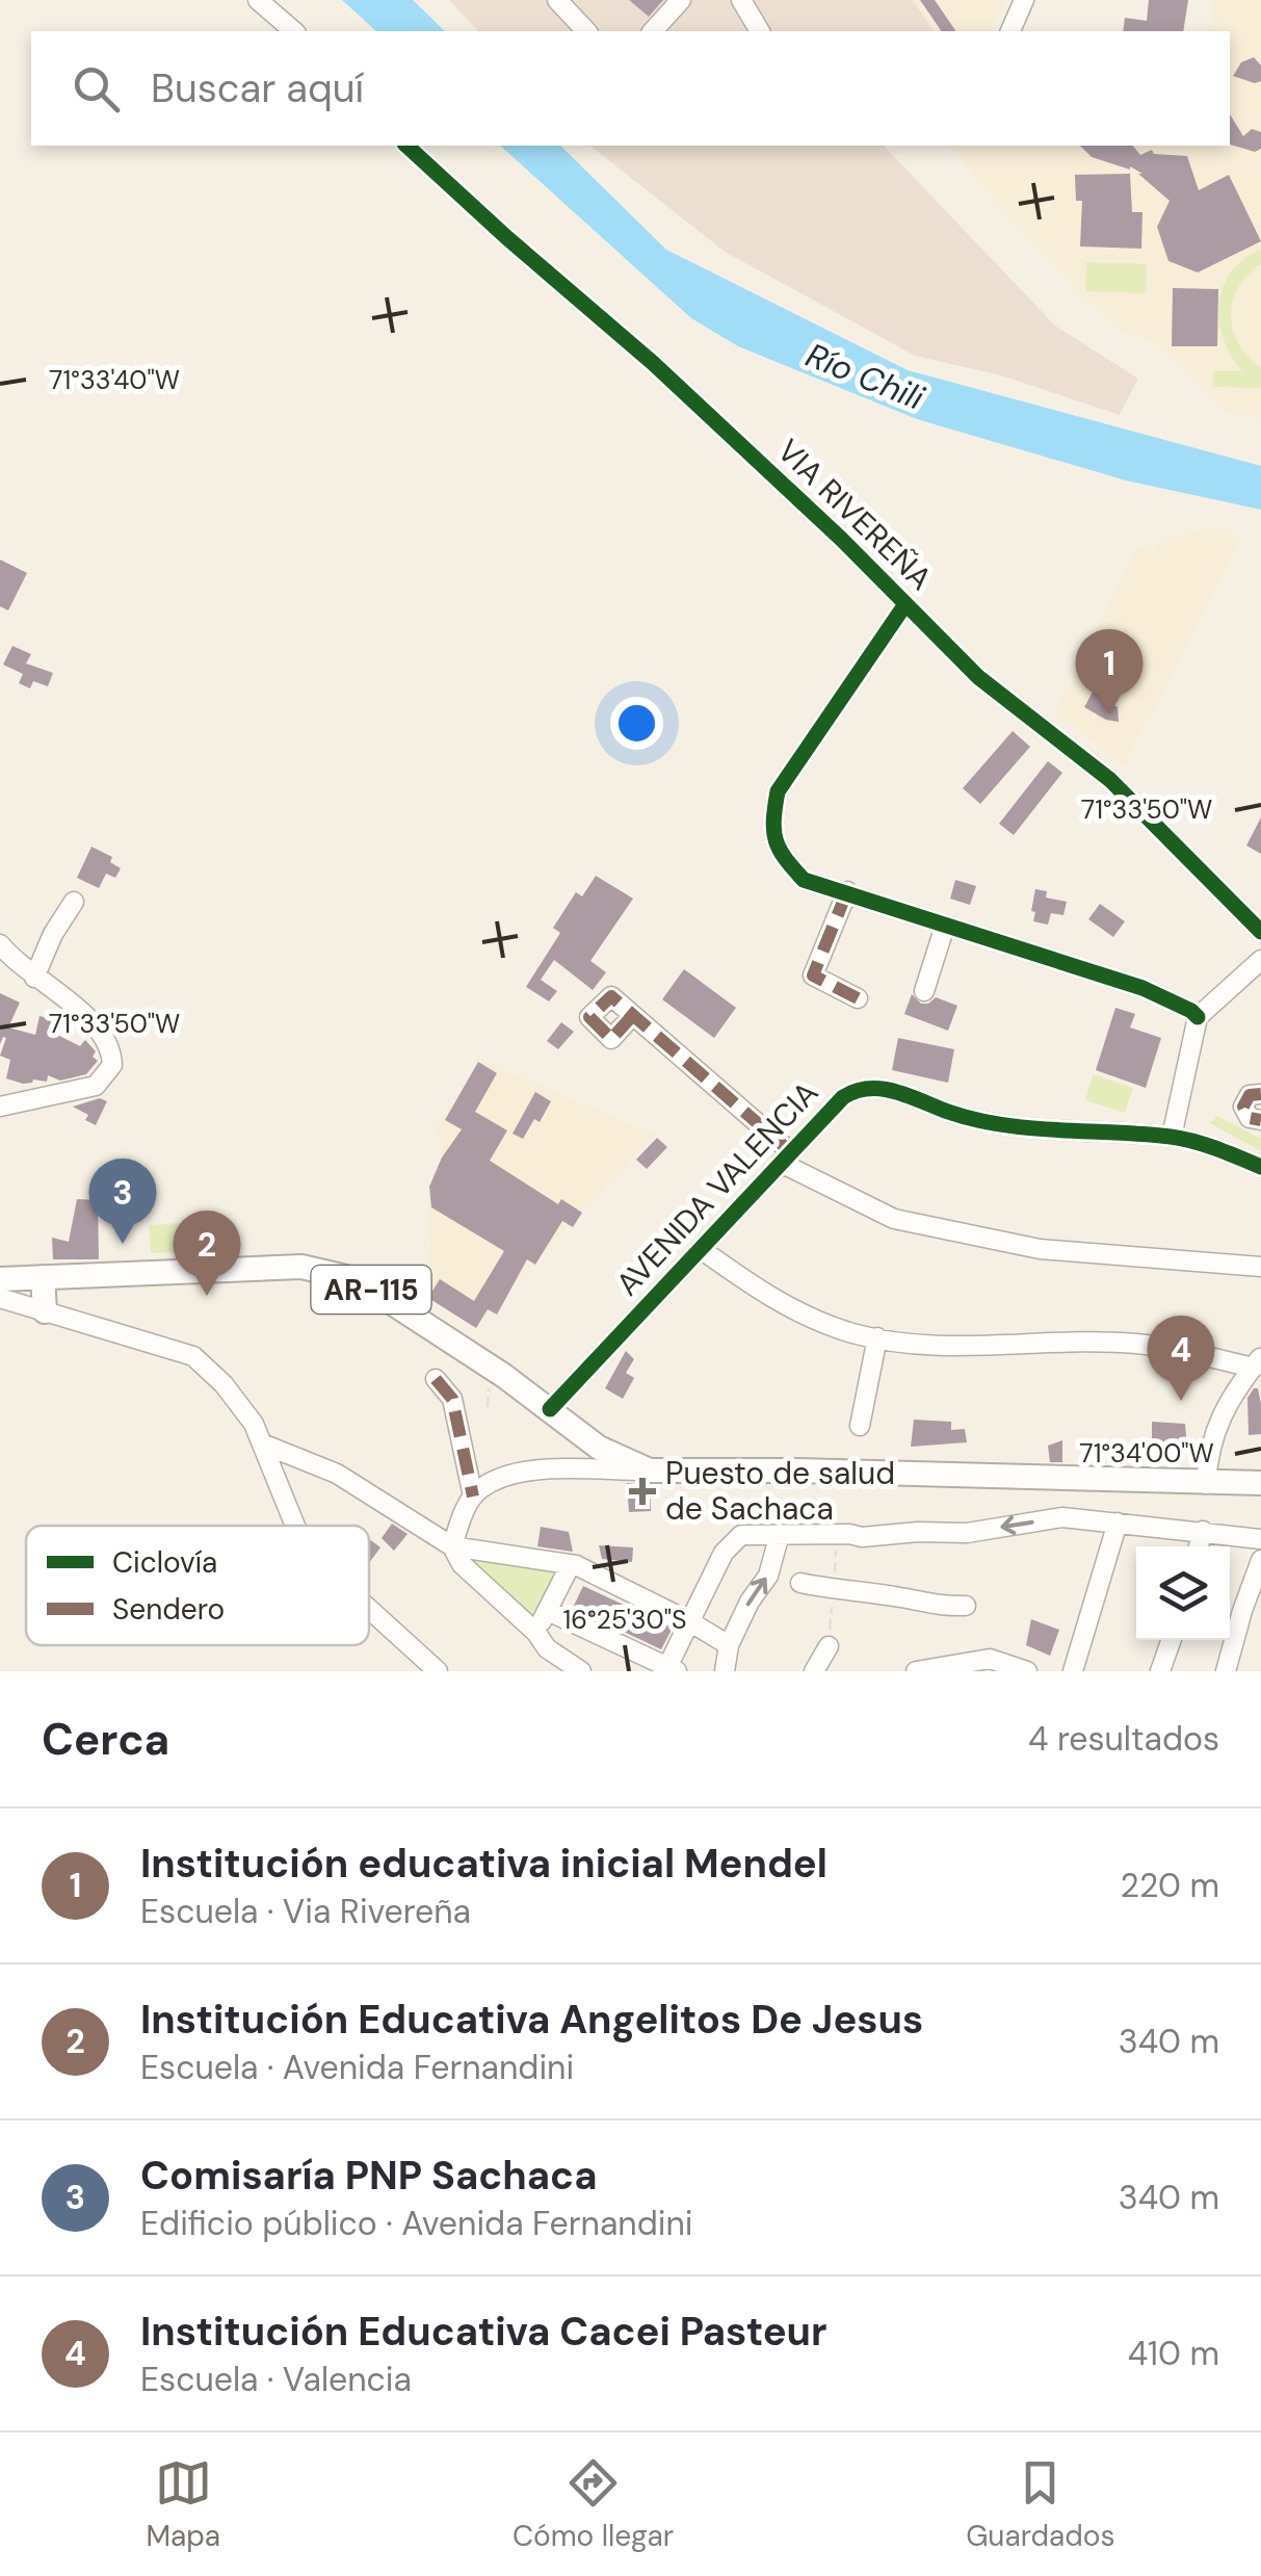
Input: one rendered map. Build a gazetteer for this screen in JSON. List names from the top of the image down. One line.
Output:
{"streets":{"main road":["AR-115"],"street":["VIA RIVEREÑA","AVENIDA VALENCIA"]},"crossings":[["AVENIDA VALENCIA","AR-115"]],"water":["Río Chili"],"places":{"health":["Puesto de salud de Sachaca"]},"legend":["Ciclovía","Sendero"],"page":{"search":"Buscar aquí","pins":["1","3","2","4"],"heading":["Cerca","4 resultados"],"list":[{"mark":"1","name":"Institución educativa inicial Mendel","note":"Escuela · Via Rivereña","value":"220 m"},{"mark":"2","name":"Institución Educativa Angelitos De Jesus","note":"Escuela · Avenida Fernandini","value":"340 m"},{"mark":"3","name":"Comisaría PNP Sachaca","note":"Edificio público · Avenida Fernandini","value":"340 m"},{"mark":"4","name":"Institución Educativa Cacei Pasteur","note":"Escuela · Valencia","value":"410 m"}],"nav":["Mapa","Cómo llegar","Guardados"]},"coordinates":["71°33'40\"W","71°33'50\"W","71°34'00\"W","16°25'30\"S"]}
